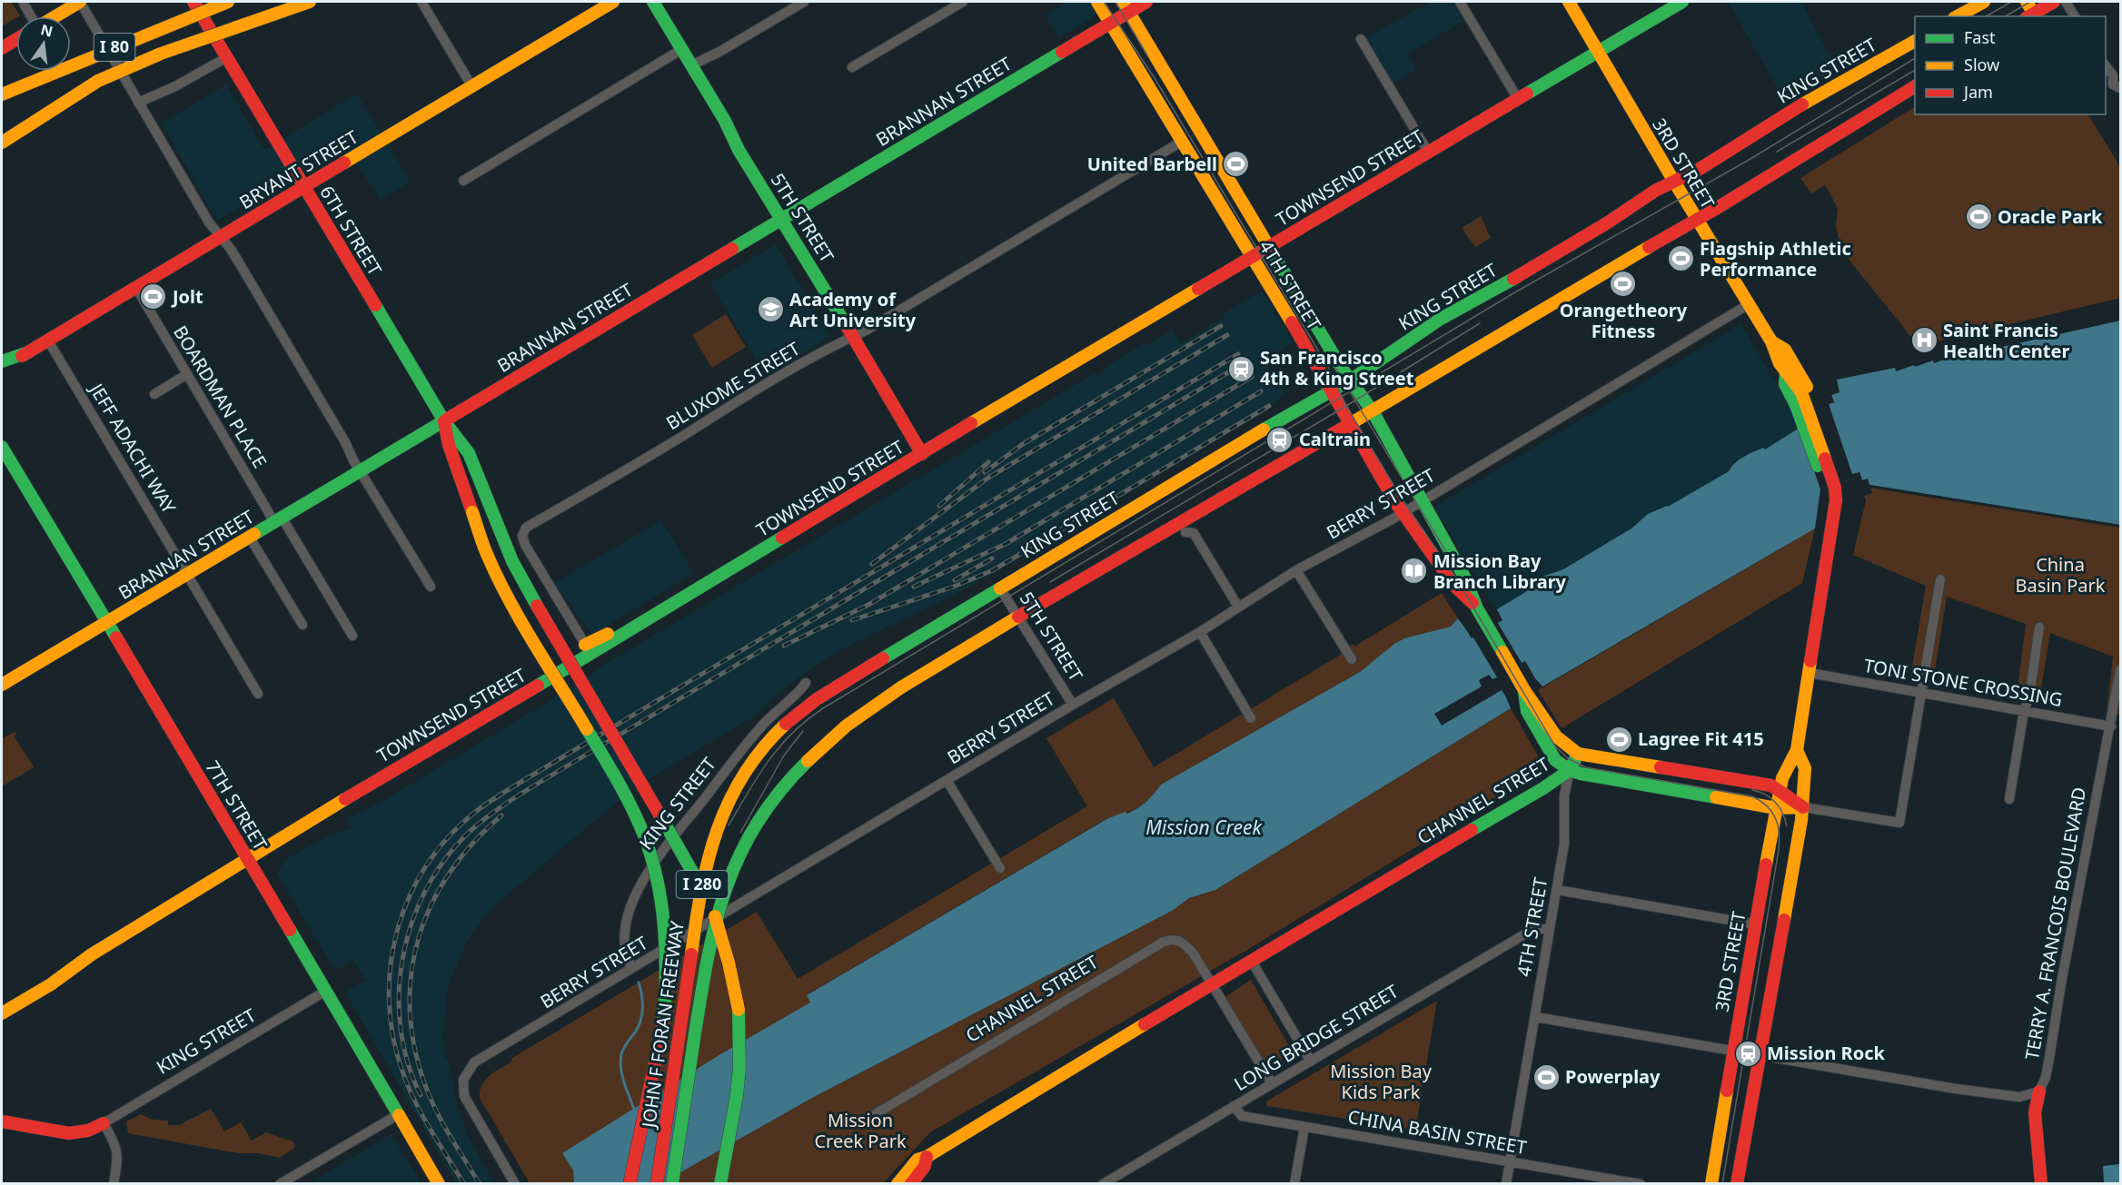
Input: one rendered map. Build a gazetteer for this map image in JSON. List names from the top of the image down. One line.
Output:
{"streets":{"main road":["I 80","KING STREET","BRANNAN STREET","3RD STREET","BRYANT STREET","TOWNSEND STREET","5TH STREET","6TH STREET","4TH STREET","CHANNEL STREET","7TH STREET","I 280","TERRY A. FRANCOIS BOULEVARD","JOHN F FORAN FREEWAY"],"street":["BLUXOME STREET","BOARDMAN PLACE","JEFF ADACHI WAY","BERRY STREET","TONI STONE CROSSING","LONG BRIDGE STREET","CHINA BASIN STREET"]},"crossings":[["KING STREET","3RD STREET"],["KING STREET","5TH STREET"],["KING STREET","4TH STREET"],["KING STREET","BERRY STREET"],["KING STREET","7TH STREET"],["KING STREET","JOHN F FORAN FREEWAY"],["BRANNAN STREET","5TH STREET"],["BRANNAN STREET","6TH STREET"],["BRANNAN STREET","4TH STREET"],["BRANNAN STREET","BOARDMAN PLACE"],["BRANNAN STREET","JEFF ADACHI WAY"],["BRANNAN STREET","7TH STREET"],["3RD STREET","TOWNSEND STREET"],["3RD STREET","BERRY STREET"],["3RD STREET","TONI STONE CROSSING"],["3RD STREET","CHANNEL STREET"],["BRYANT STREET","6TH STREET"],["BRYANT STREET","BOARDMAN PLACE"],["BRYANT STREET","JEFF ADACHI WAY"],["TOWNSEND STREET","5TH STREET"],["TOWNSEND STREET","4TH STREET"],["TOWNSEND STREET","BLUXOME STREET"],["TOWNSEND STREET","7TH STREET"],["5TH STREET","BLUXOME STREET"],["5TH STREET","BERRY STREET"],["5TH STREET","I 280"],["5TH STREET","JOHN F FORAN FREEWAY"],["4TH STREET","BLUXOME STREET"],["4TH STREET","BERRY STREET"],["4TH STREET","CHANNEL STREET"],["4TH STREET","LONG BRIDGE STREET"],["4TH STREET","CHINA BASIN STREET"],["TONI STONE CROSSING","CHANNEL STREET"],["TONI STONE CROSSING","TERRY A. FRANCOIS BOULEVARD"],["LONG BRIDGE STREET","CHINA BASIN STREET"]],"water":["Mission Creek"],"parks":["China Basin Park","Mission Bay Kids Park","Mission Creek Park"],"places":{"sports":["United Barbell","Oracle Park","Flagship Athletic Performance","Orangetheory Fitness","Jolt","Lagree Fit 415","Powerplay"],"school or university":["Academy of Art University"],"hospital":["Saint Francis Health Center"],"station":["San Francisco 4th & King Street","Caltrain","Mission Rock"],"library":["Mission Bay Branch Library"]},"legend":["Fast","Slow","Jam"],"north":"top"}
